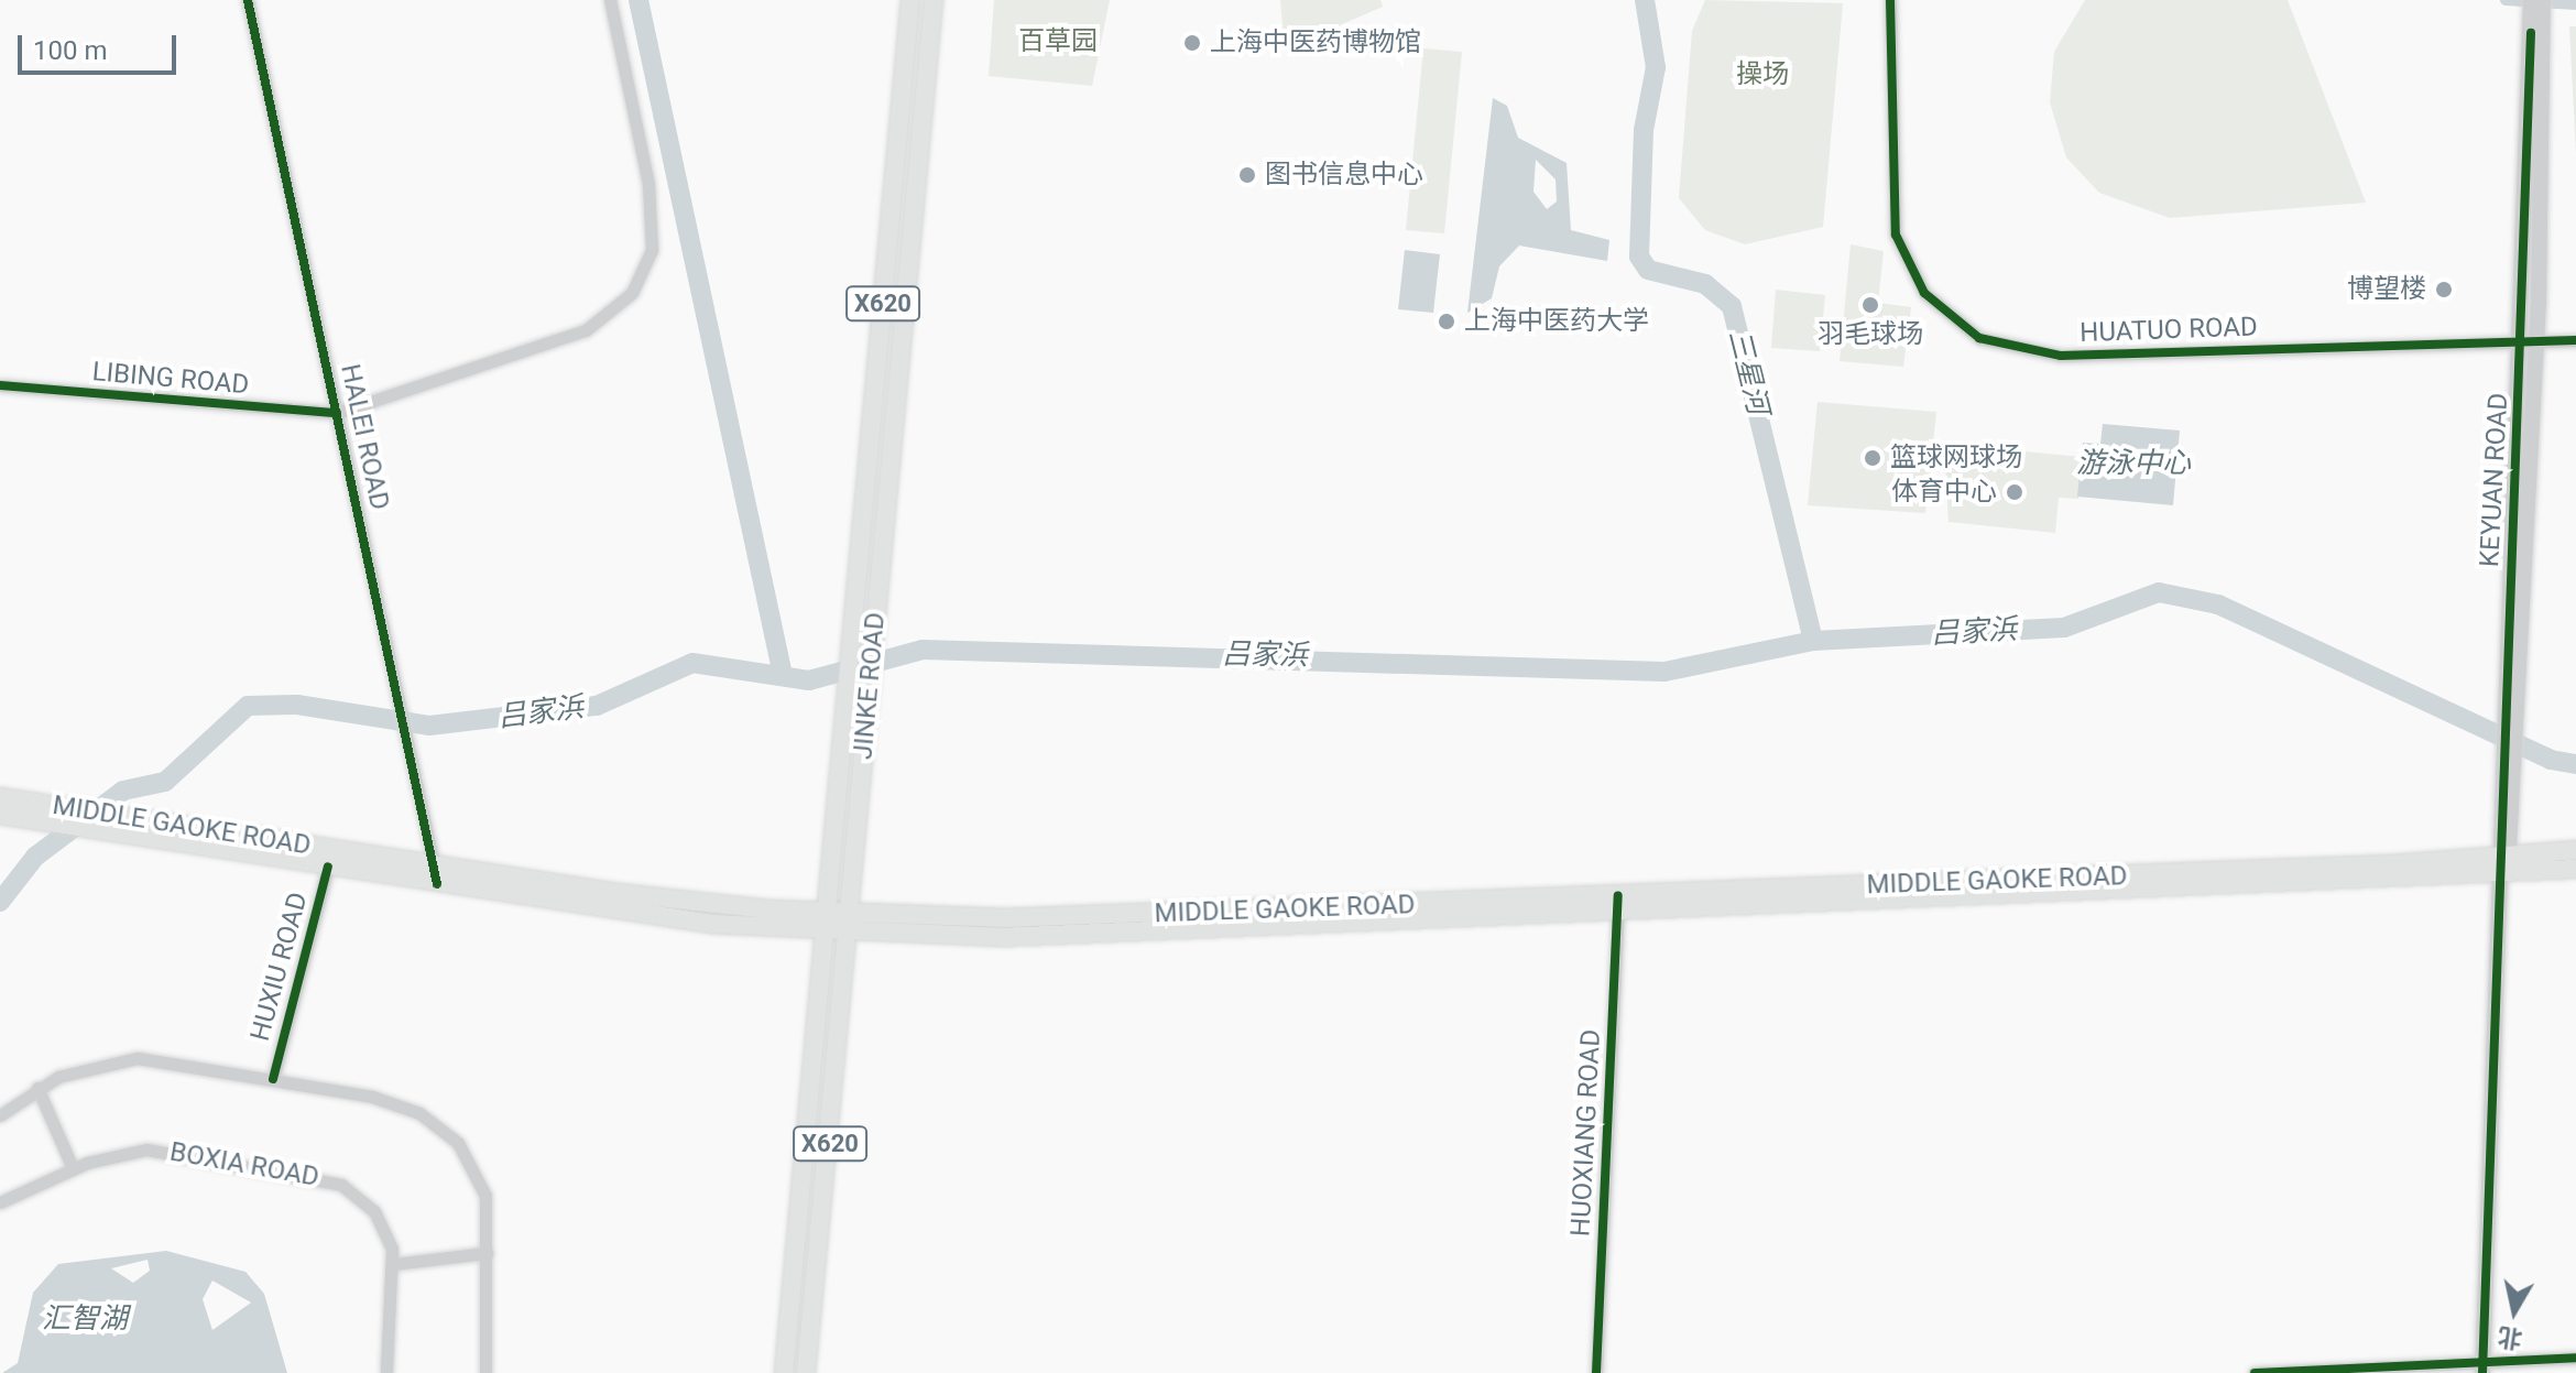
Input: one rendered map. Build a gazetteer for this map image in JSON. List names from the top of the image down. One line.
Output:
{"streets":{"main road":["X620","JINKE ROAD","MIDDLE GAOKE ROAD"],"street":["HUATUO ROAD","LIBING ROAD","HALEI ROAD","KEYUAN ROAD","HUXIU ROAD","HUOXIANG ROAD","BOXIA ROAD"]},"crossings":[["HUATUO ROAD","KEYUAN ROAD"],["LIBING ROAD","HALEI ROAD"],["HALEI ROAD","MIDDLE GAOKE ROAD"],["KEYUAN ROAD","MIDDLE GAOKE ROAD"],["JINKE ROAD","MIDDLE GAOKE ROAD"],["MIDDLE GAOKE ROAD","HUXIU ROAD"],["MIDDLE GAOKE ROAD","HUOXIANG ROAD"]],"water":["三星河","游泳中心","吕家浜","汇智湖"],"parks":["百草园","操场"],"places":["上海中医药博物馆","图书信息中心","博望楼","羽毛球场","上海中医药大学","篮球网球场","体育中心"],"scale_bar":"100 m","north":"bottom"}
